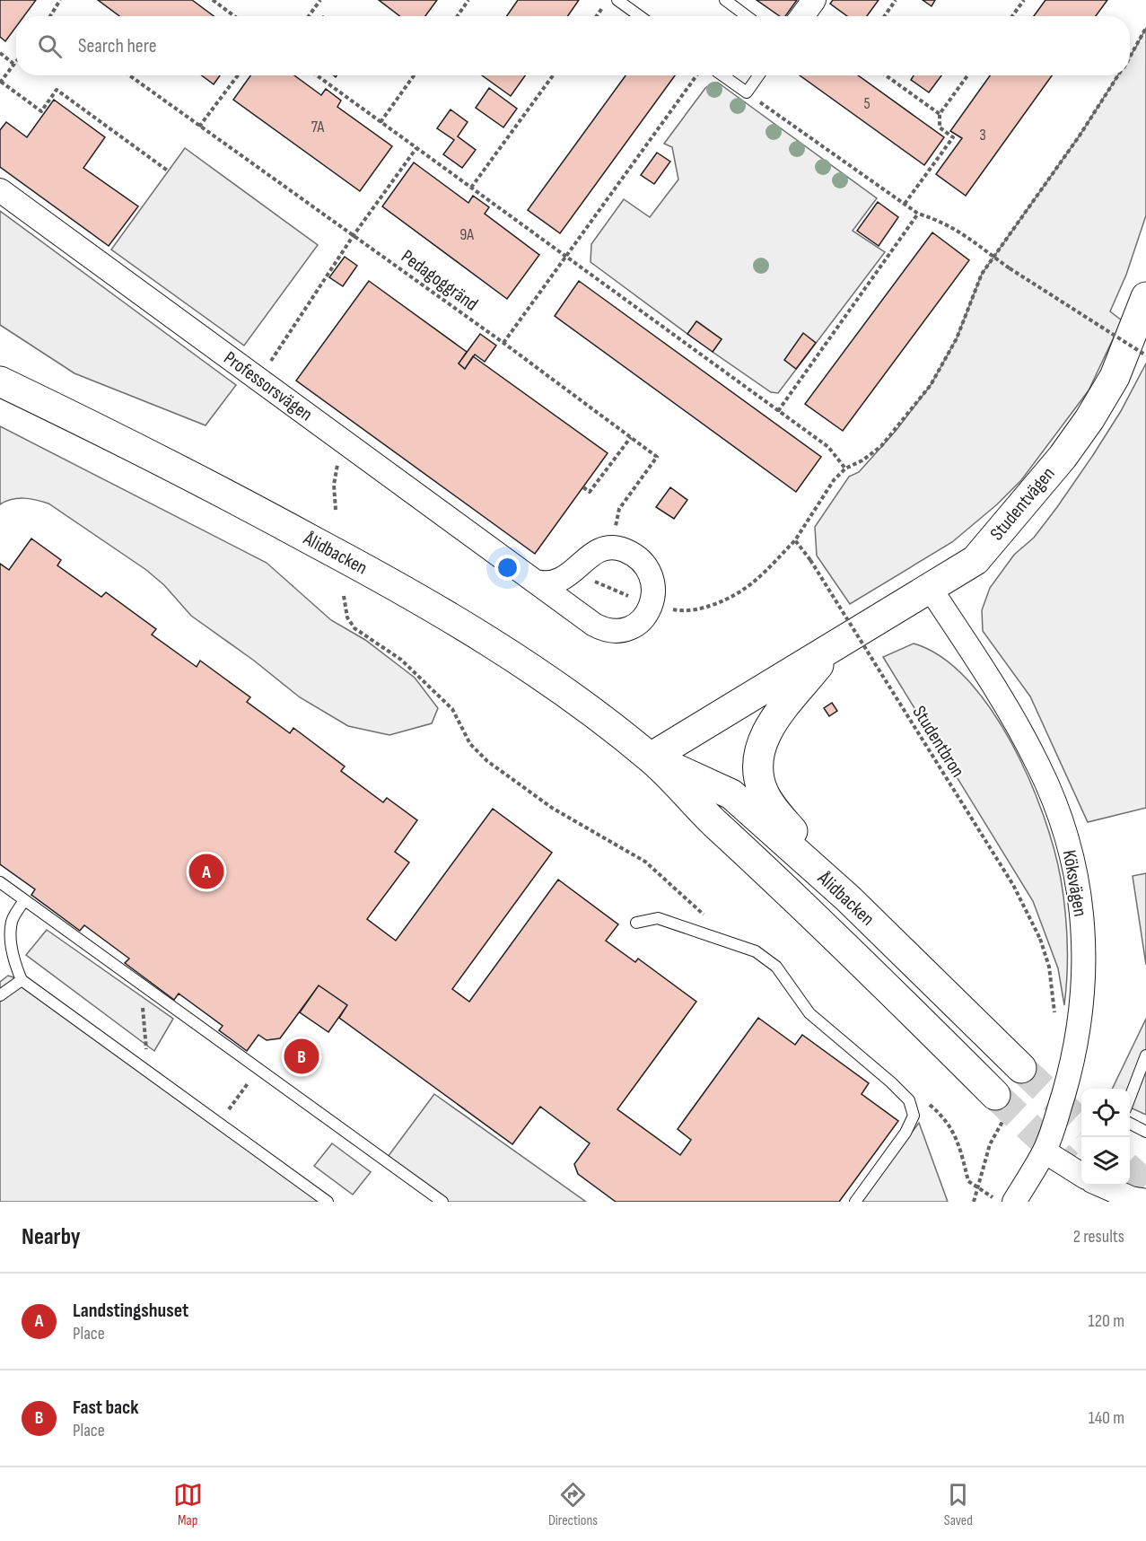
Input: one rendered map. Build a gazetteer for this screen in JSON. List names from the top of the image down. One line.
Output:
{"streets":{"main road":["Studentvägen","Ålidbacken"],"street":["Professorsvägen","Köksvägen"],"path":["Pedagoggränd","Studentbron"]},"crossings":[["Studentvägen","Ålidbacken"],["Studentvägen","Köksvägen"]],"house_numbers":["5","7A","3","9A"],"page":{"search":"Search here","pins":["A","B"],"heading":["Nearby","2 results"],"list":[{"mark":"A","name":"Landstingshuset","note":"Place","value":"120 m"},{"mark":"B","name":"Fast back","note":"Place","value":"140 m"}],"nav":["Map","Directions","Saved"]}}
